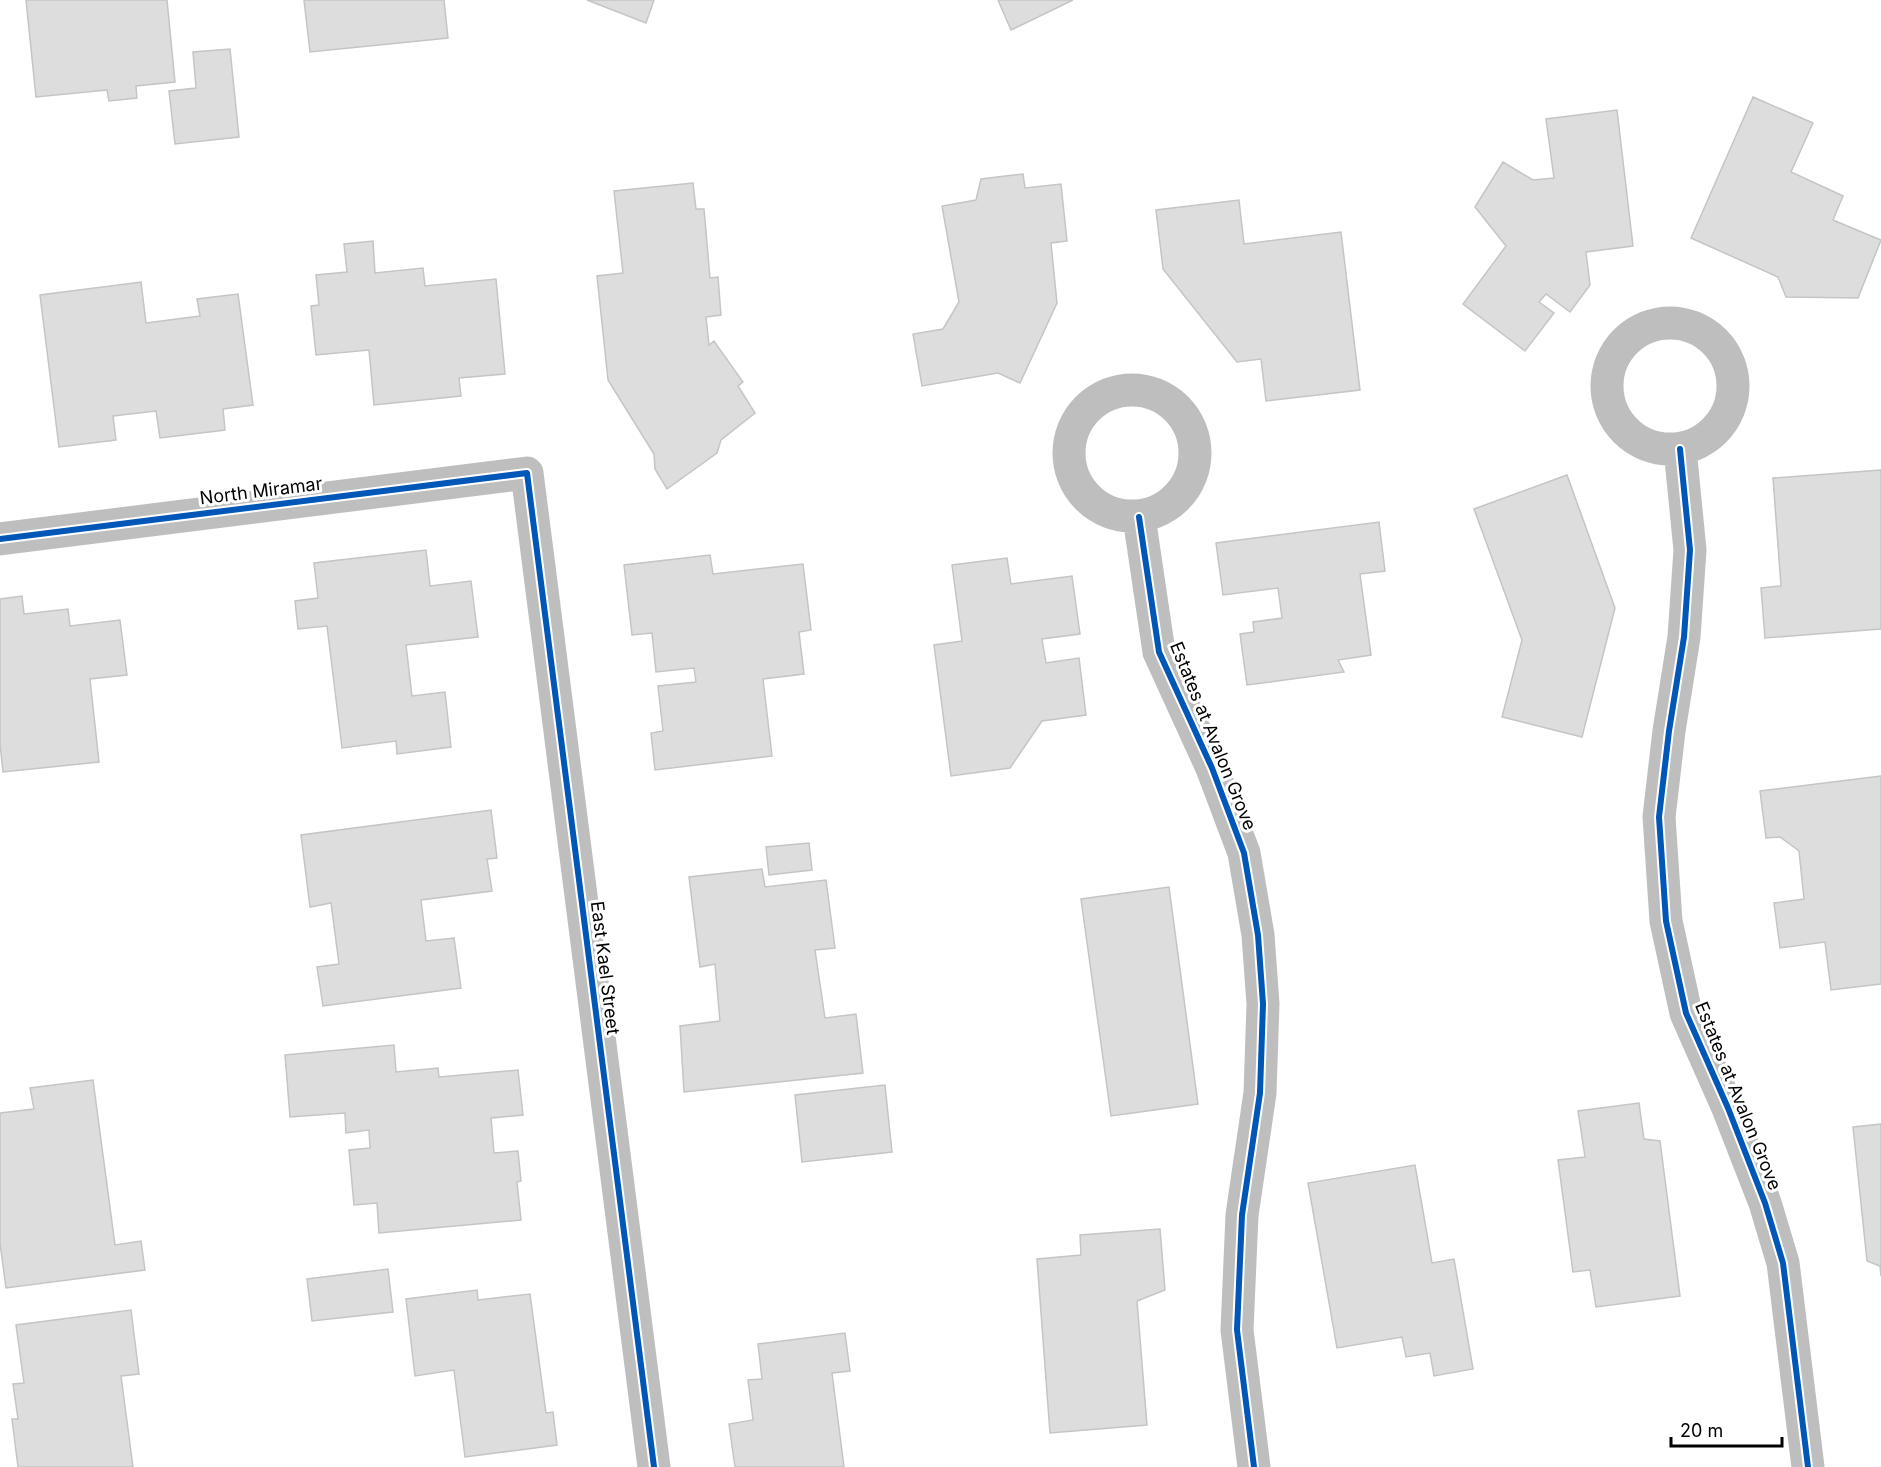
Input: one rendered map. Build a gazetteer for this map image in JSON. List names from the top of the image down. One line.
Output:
{"streets":{"street":["North Miramar","Estates at Avalon Grove","East Kael Street"]},"crossings":[["North Miramar","East Kael Street"]],"scale_bar":"20 m"}
